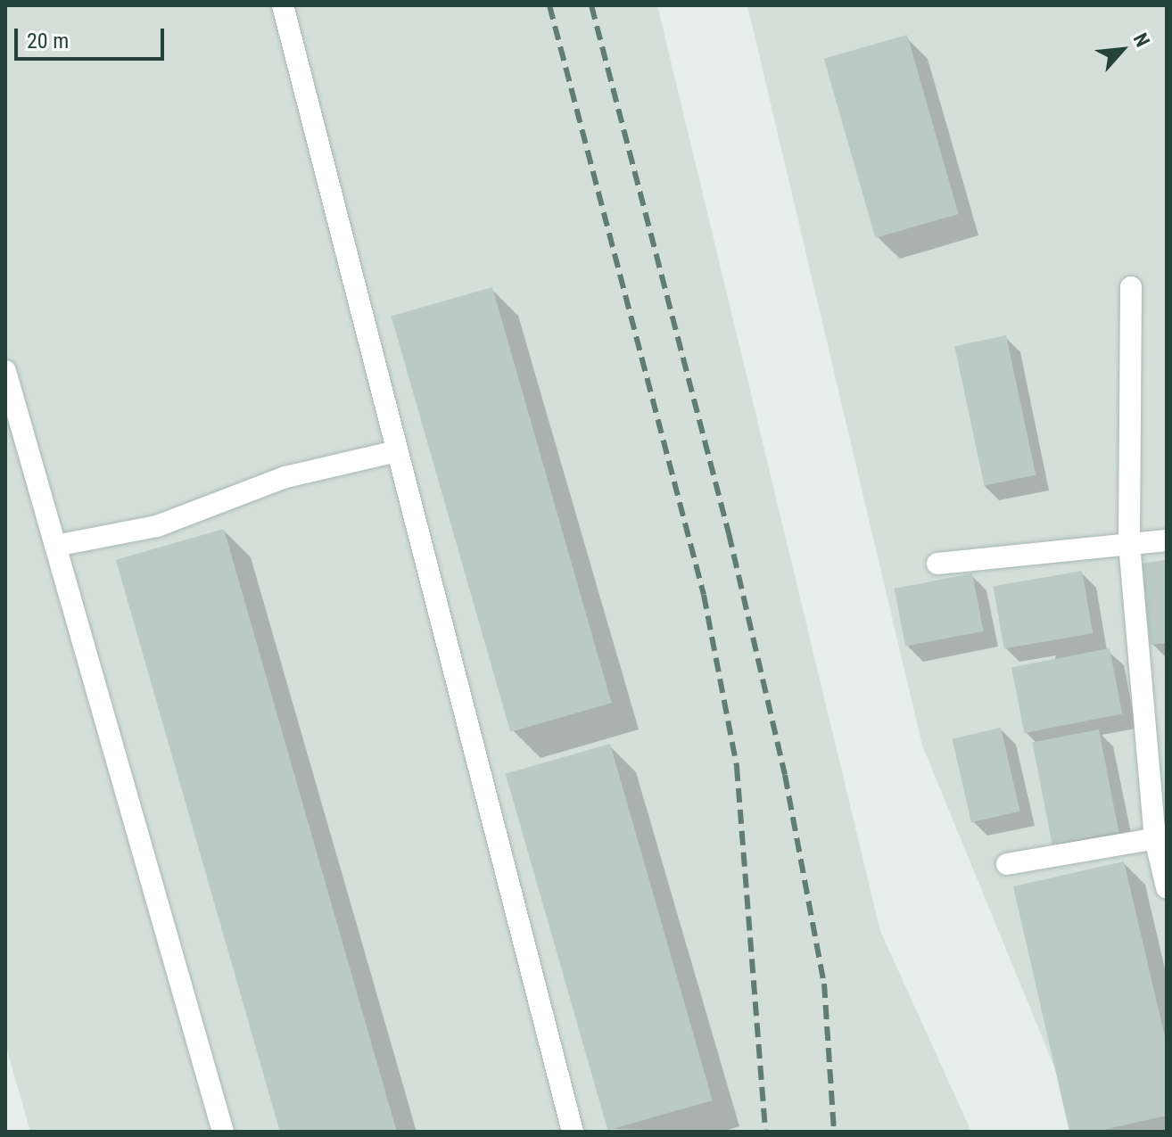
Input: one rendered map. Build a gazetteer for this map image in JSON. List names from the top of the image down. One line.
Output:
{"scale_bar":"20 m","north":"top right"}
